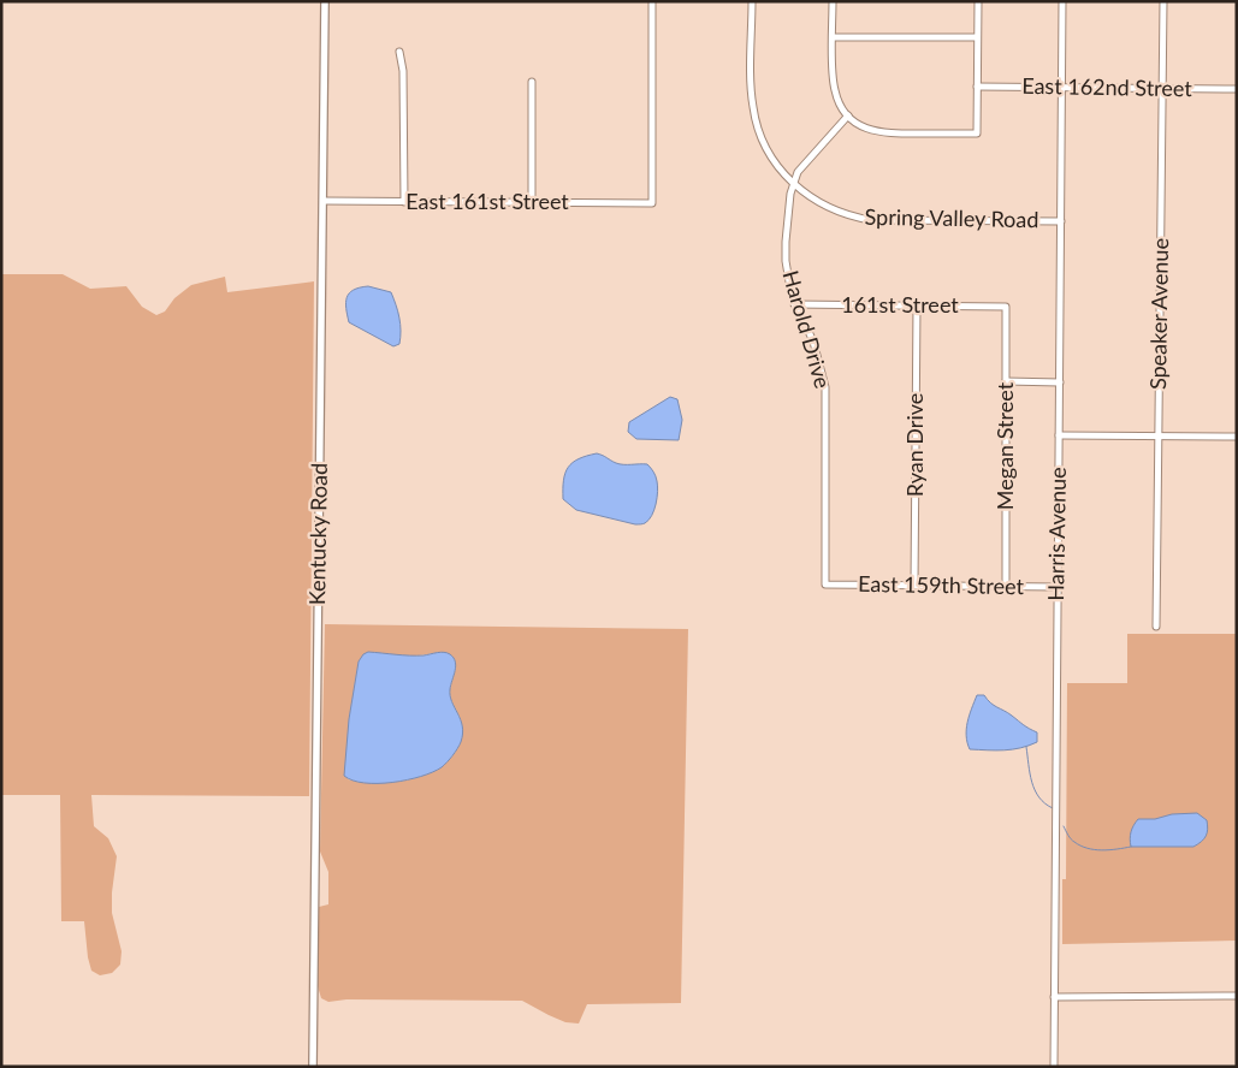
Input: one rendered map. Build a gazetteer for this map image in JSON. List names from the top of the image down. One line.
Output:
{"streets":{"street":["East 162nd Street","East 161st Street","Spring Valley Road","161st Street","Speaker Avenue","Harold Drive","Ryan Drive","Megan Street","Kentucky Road","Harris Avenue","East 159th Street"]},"crossings":[["East 162nd Street","Speaker Avenue"],["East 162nd Street","Harris Avenue"],["East 161st Street","Kentucky Road"],["Spring Valley Road","Harold Drive"],["Spring Valley Road","Harris Avenue"],["161st Street","Harold Drive"],["161st Street","Ryan Drive"],["161st Street","Megan Street"],["Harold Drive","East 159th Street"],["Ryan Drive","East 159th Street"],["Megan Street","East 159th Street"],["Harris Avenue","East 159th Street"]]}
